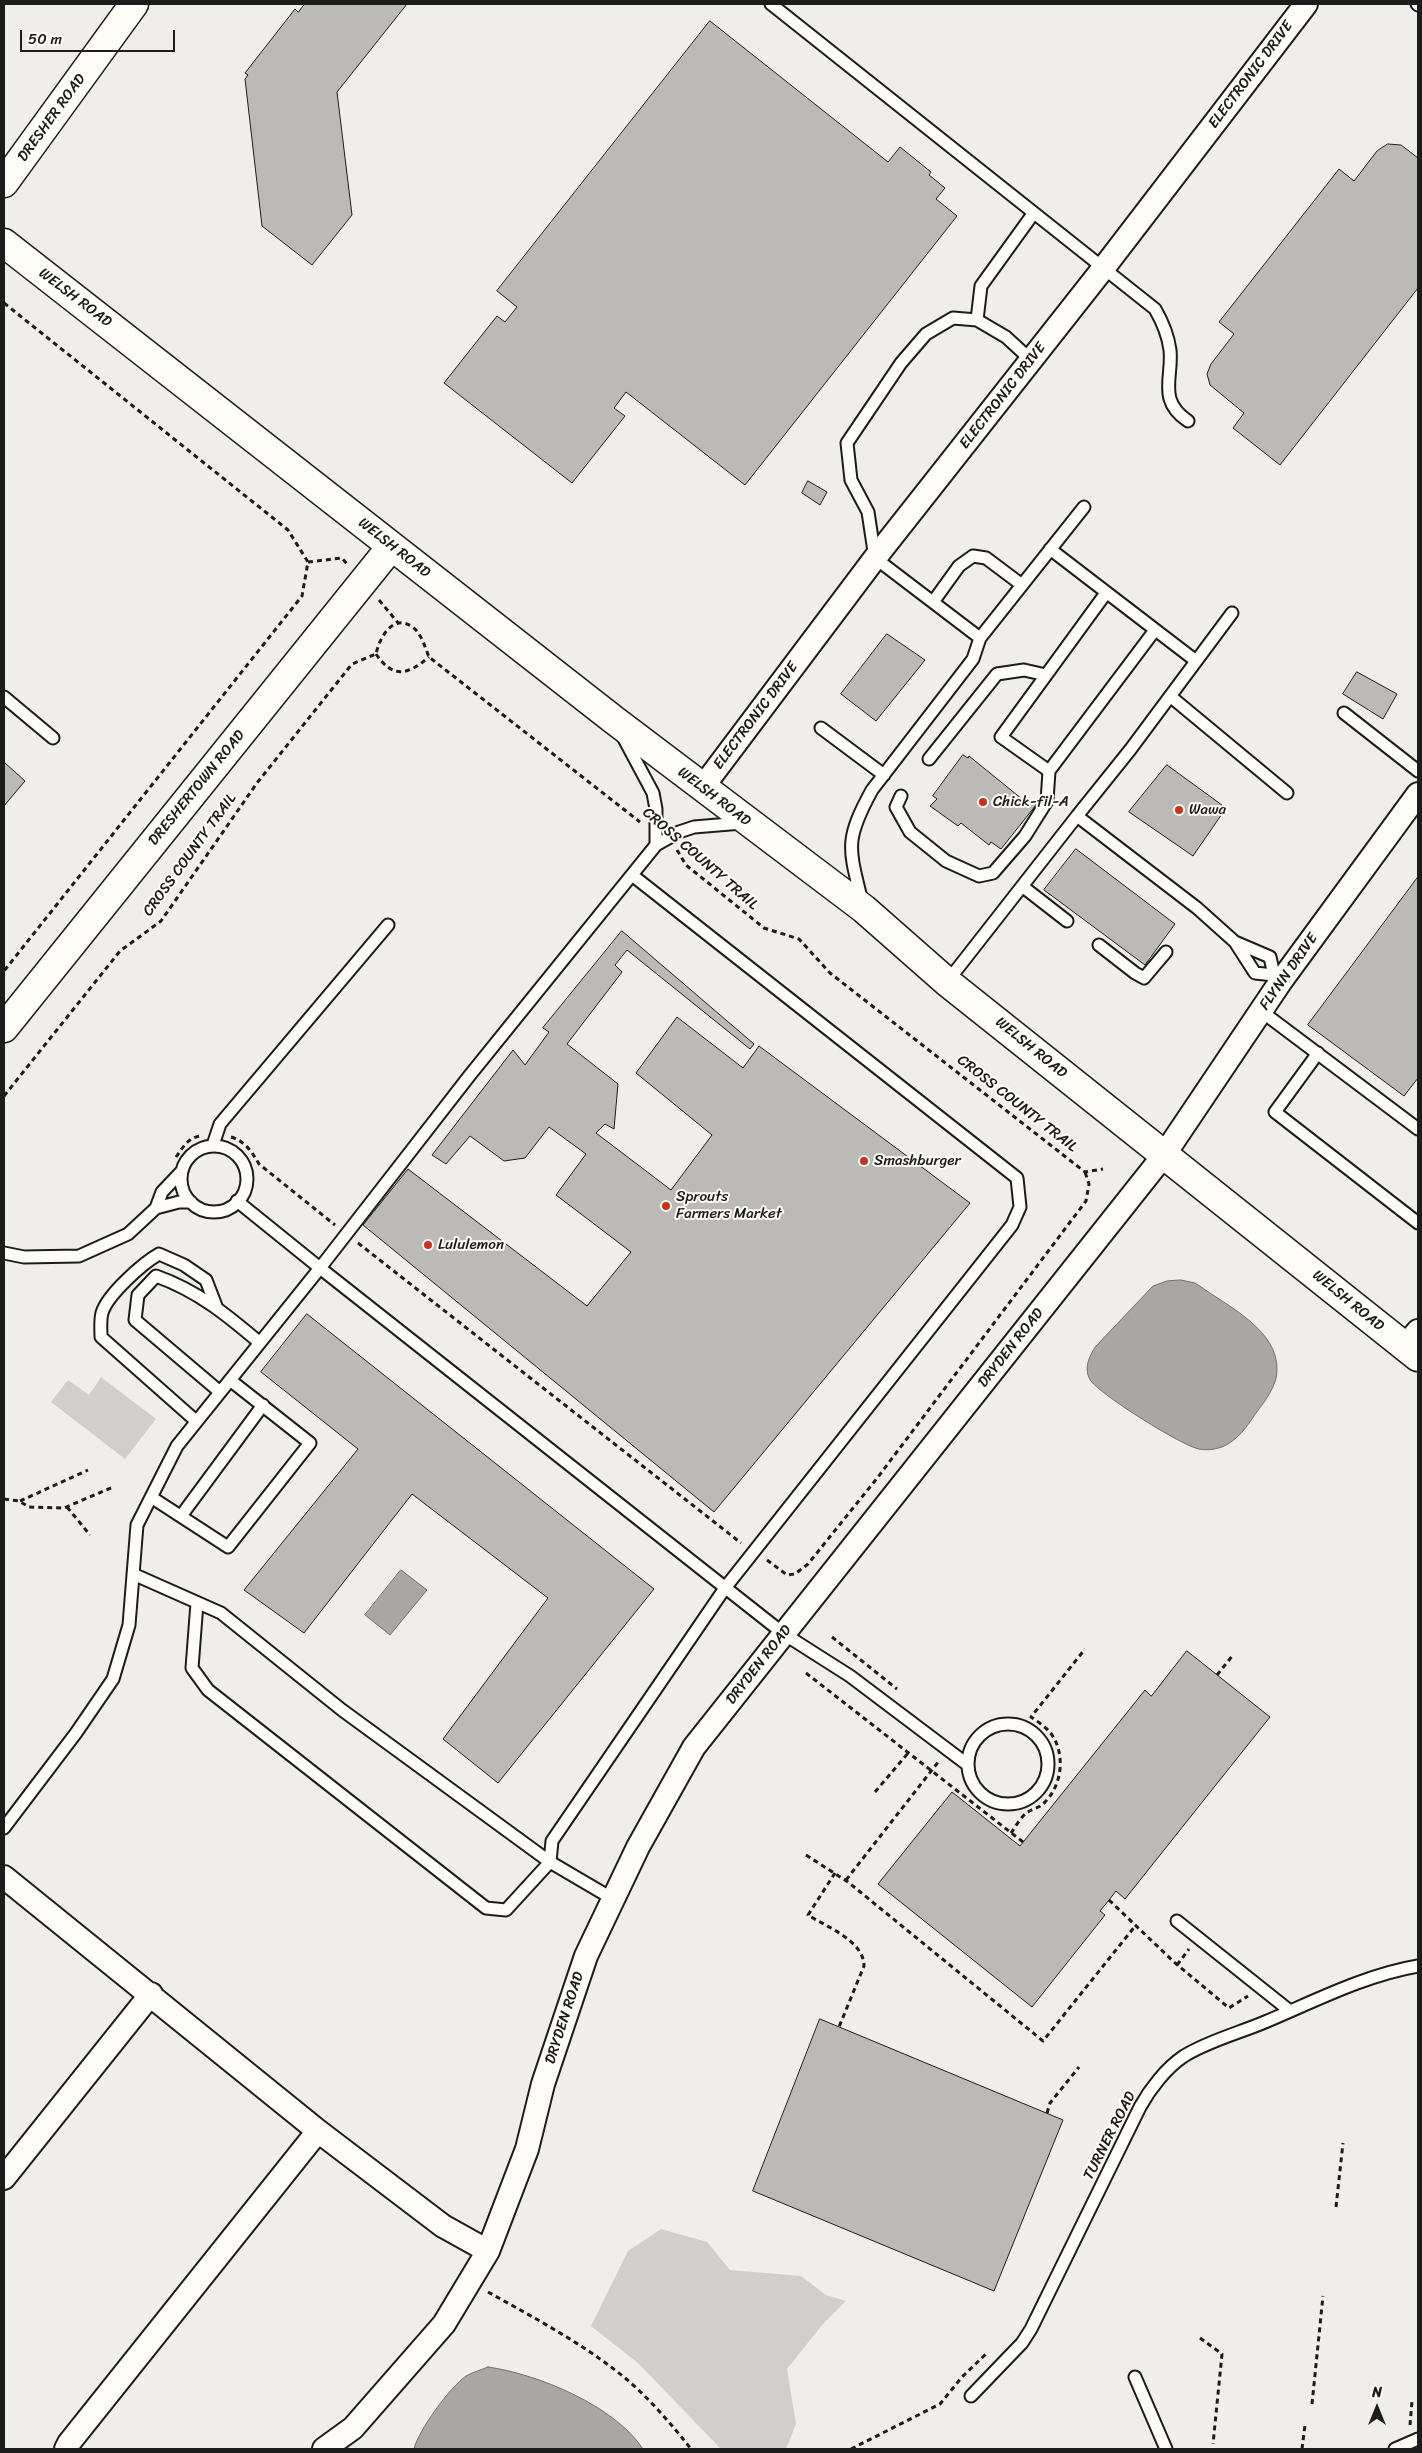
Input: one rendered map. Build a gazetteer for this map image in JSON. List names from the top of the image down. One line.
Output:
{"streets":{"main road":["DRESHER ROAD","WELSH ROAD","DRESHERTOWN ROAD"],"street":["ELECTRONIC DRIVE","FLYNN DRIVE","DRYDEN ROAD"],"lane":["TURNER ROAD"],"path":["CROSS COUNTY TRAIL"]},"crossings":[["ELECTRONIC DRIVE","WELSH ROAD"],["WELSH ROAD","DRESHERTOWN ROAD"],["WELSH ROAD","FLYNN DRIVE"],["WELSH ROAD","DRYDEN ROAD"],["FLYNN DRIVE","DRYDEN ROAD"]],"places":["Chick-fil-A","Wawa","Smashburger","Sprouts Farmers Market","Lululemon"],"scale_bar":"50 m","north":"top"}
